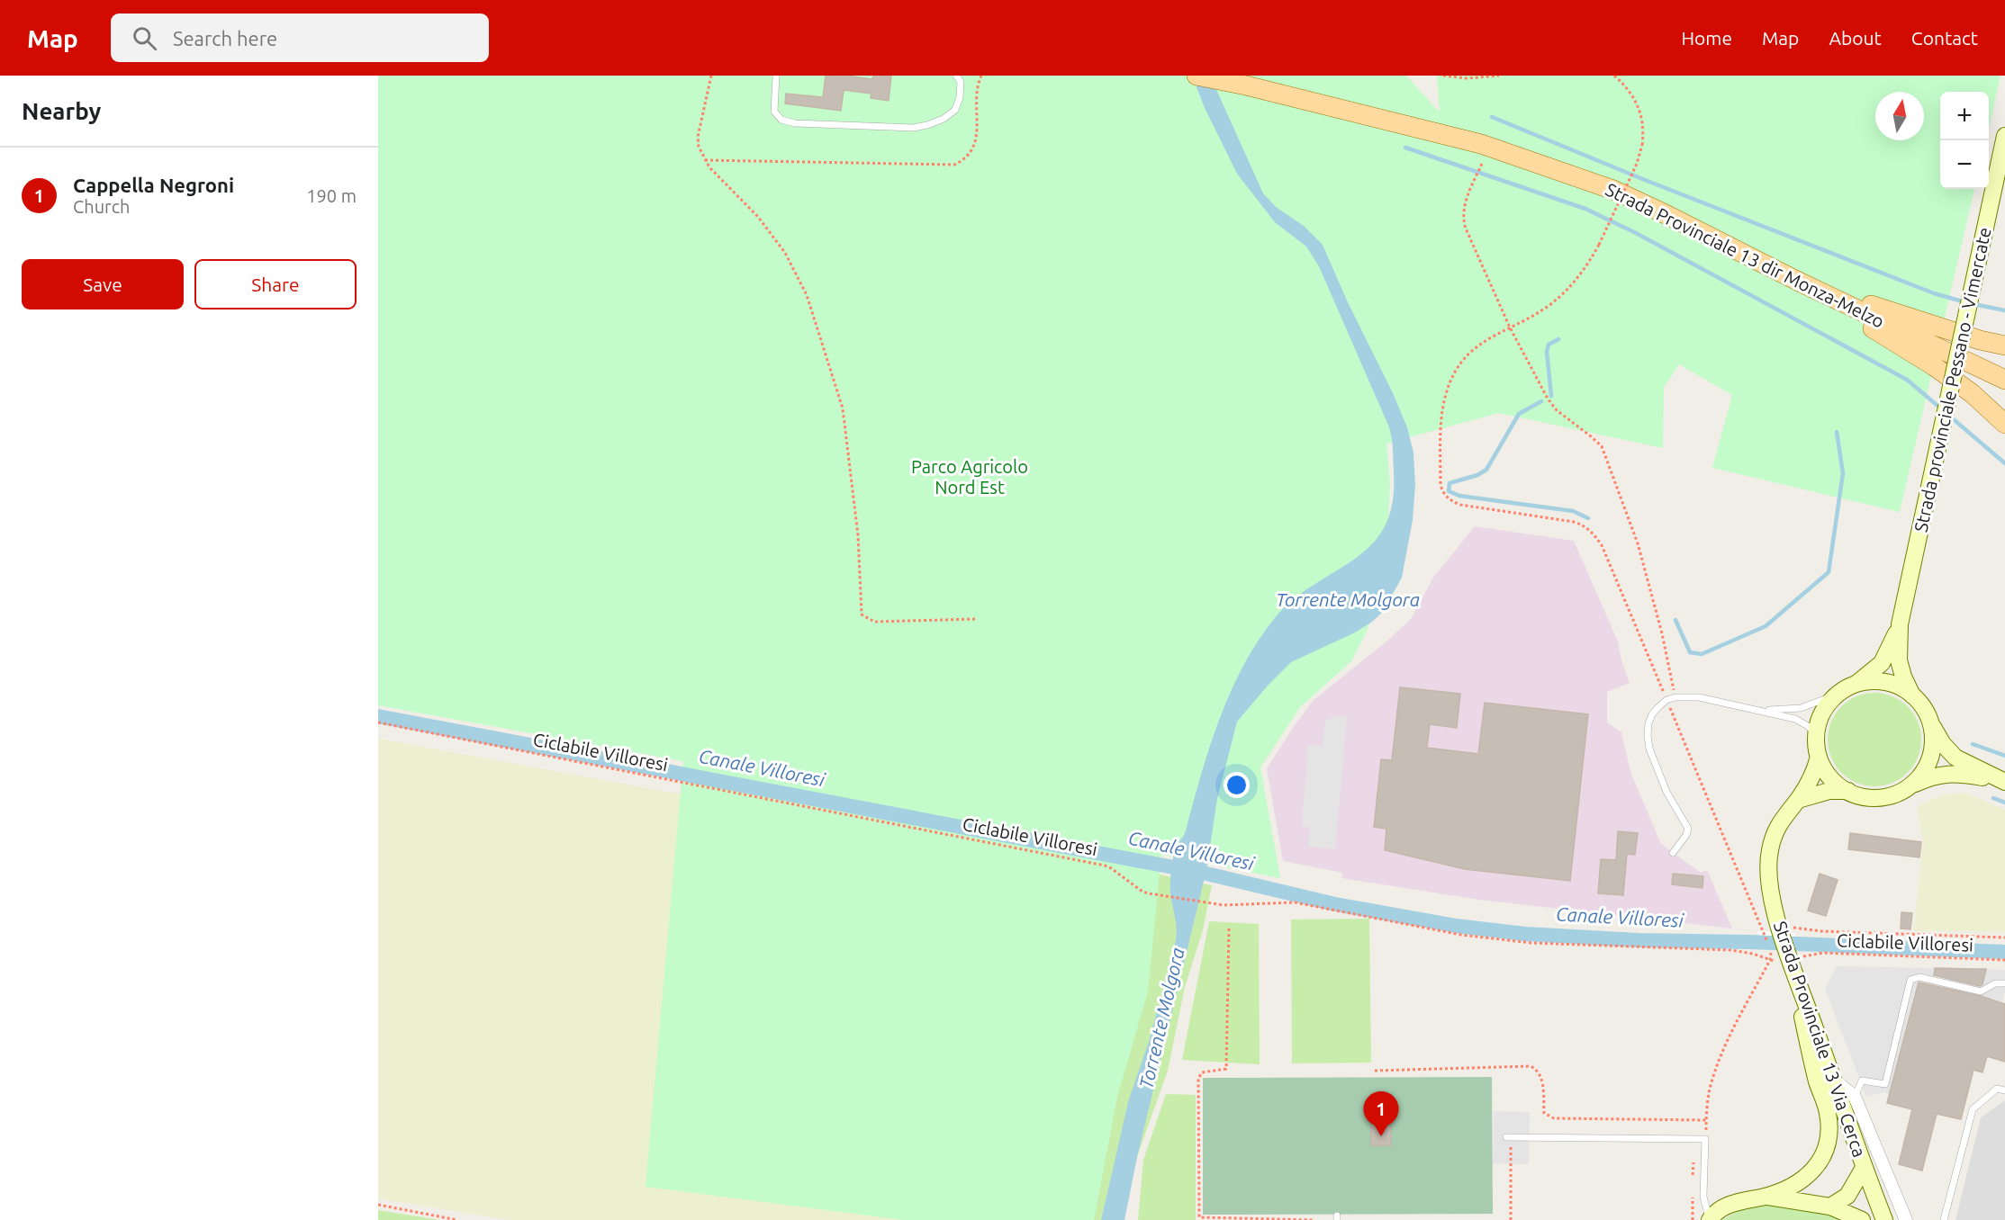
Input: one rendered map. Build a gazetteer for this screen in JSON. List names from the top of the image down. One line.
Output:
{"streets":{"main road":["Strada Provinciale 13 dir Monza-Melzo"],"street":["Strada provinciale Pessano - Vimercate","Strada Provinciale 13 Via Cerca"],"path":["Ciclabile Villoresi"]},"water":["Torrente Molgora","Canale Villoresi"],"parks":["Parco Agricolo Nord Est"],"north":"top","page":{"header":"Map","search":"Search here","nav":["Home","Map","About","Contact"],"heading":"Nearby","map_buttons":["+","−"],"list":[{"mark":"1","name":"Cappella Negroni","note":"Church","value":"190 m"}],"buttons":["Save","Share"],"pins":"1"}}
